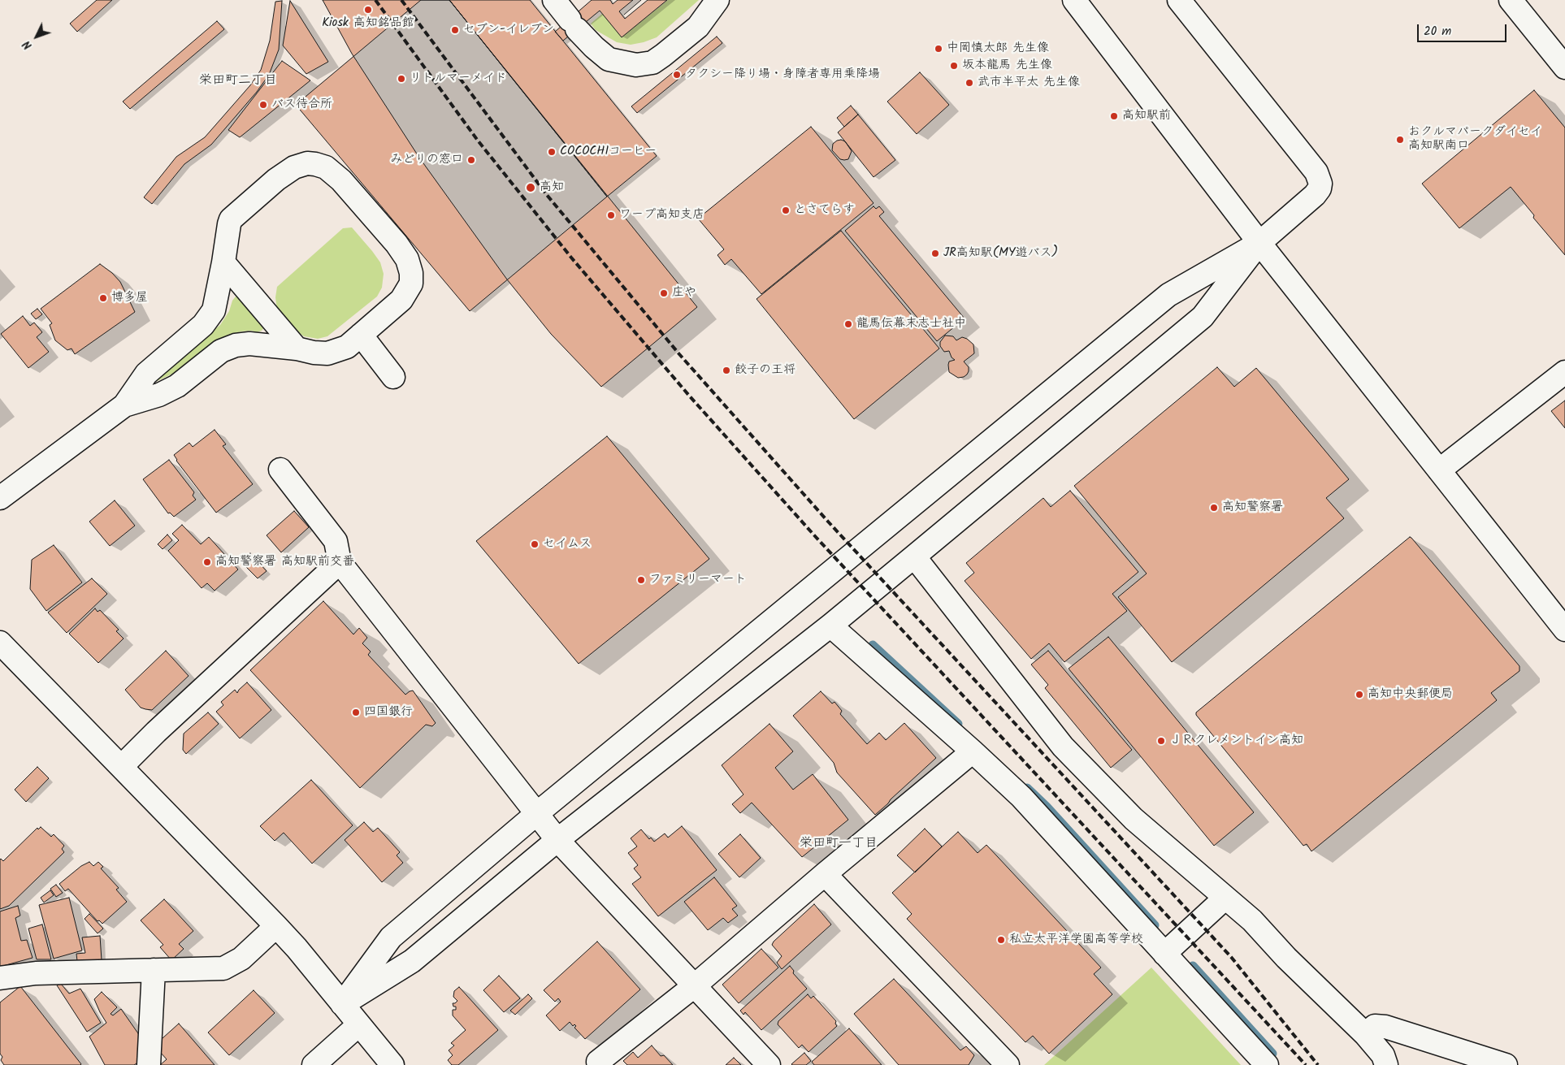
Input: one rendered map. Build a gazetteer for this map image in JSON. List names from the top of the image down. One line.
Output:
{"districts":["栄田町二丁目","栄田町一丁目"],"places":["Kiosk 高知銘品館","セブン-イレブン","中岡慎太郎 先生像","坂本龍馬 先生像","タクシー降り場・身障者専用乗降場","リトルマーメイド","武市半平太 先生像","バス待合所","高知駅前","おクルマパークダイセイ 高知駅南口","COCOCHIコーヒー","みどりの窓口","高知","とさてらす","ワープ高知支店","JR高知駅(MY遊バス)","庄や","博多屋","龍馬伝幕末志士社中","餃子の王将","高知警察署","セイムス","高知警察署 高知駅前交番","ファミリーマート","高知中央郵便局","四国銀行","ＪＲクレメントイン高知","私立太平洋学園高等学校"],"scale_bar":"20 m","north":"bottom left"}
